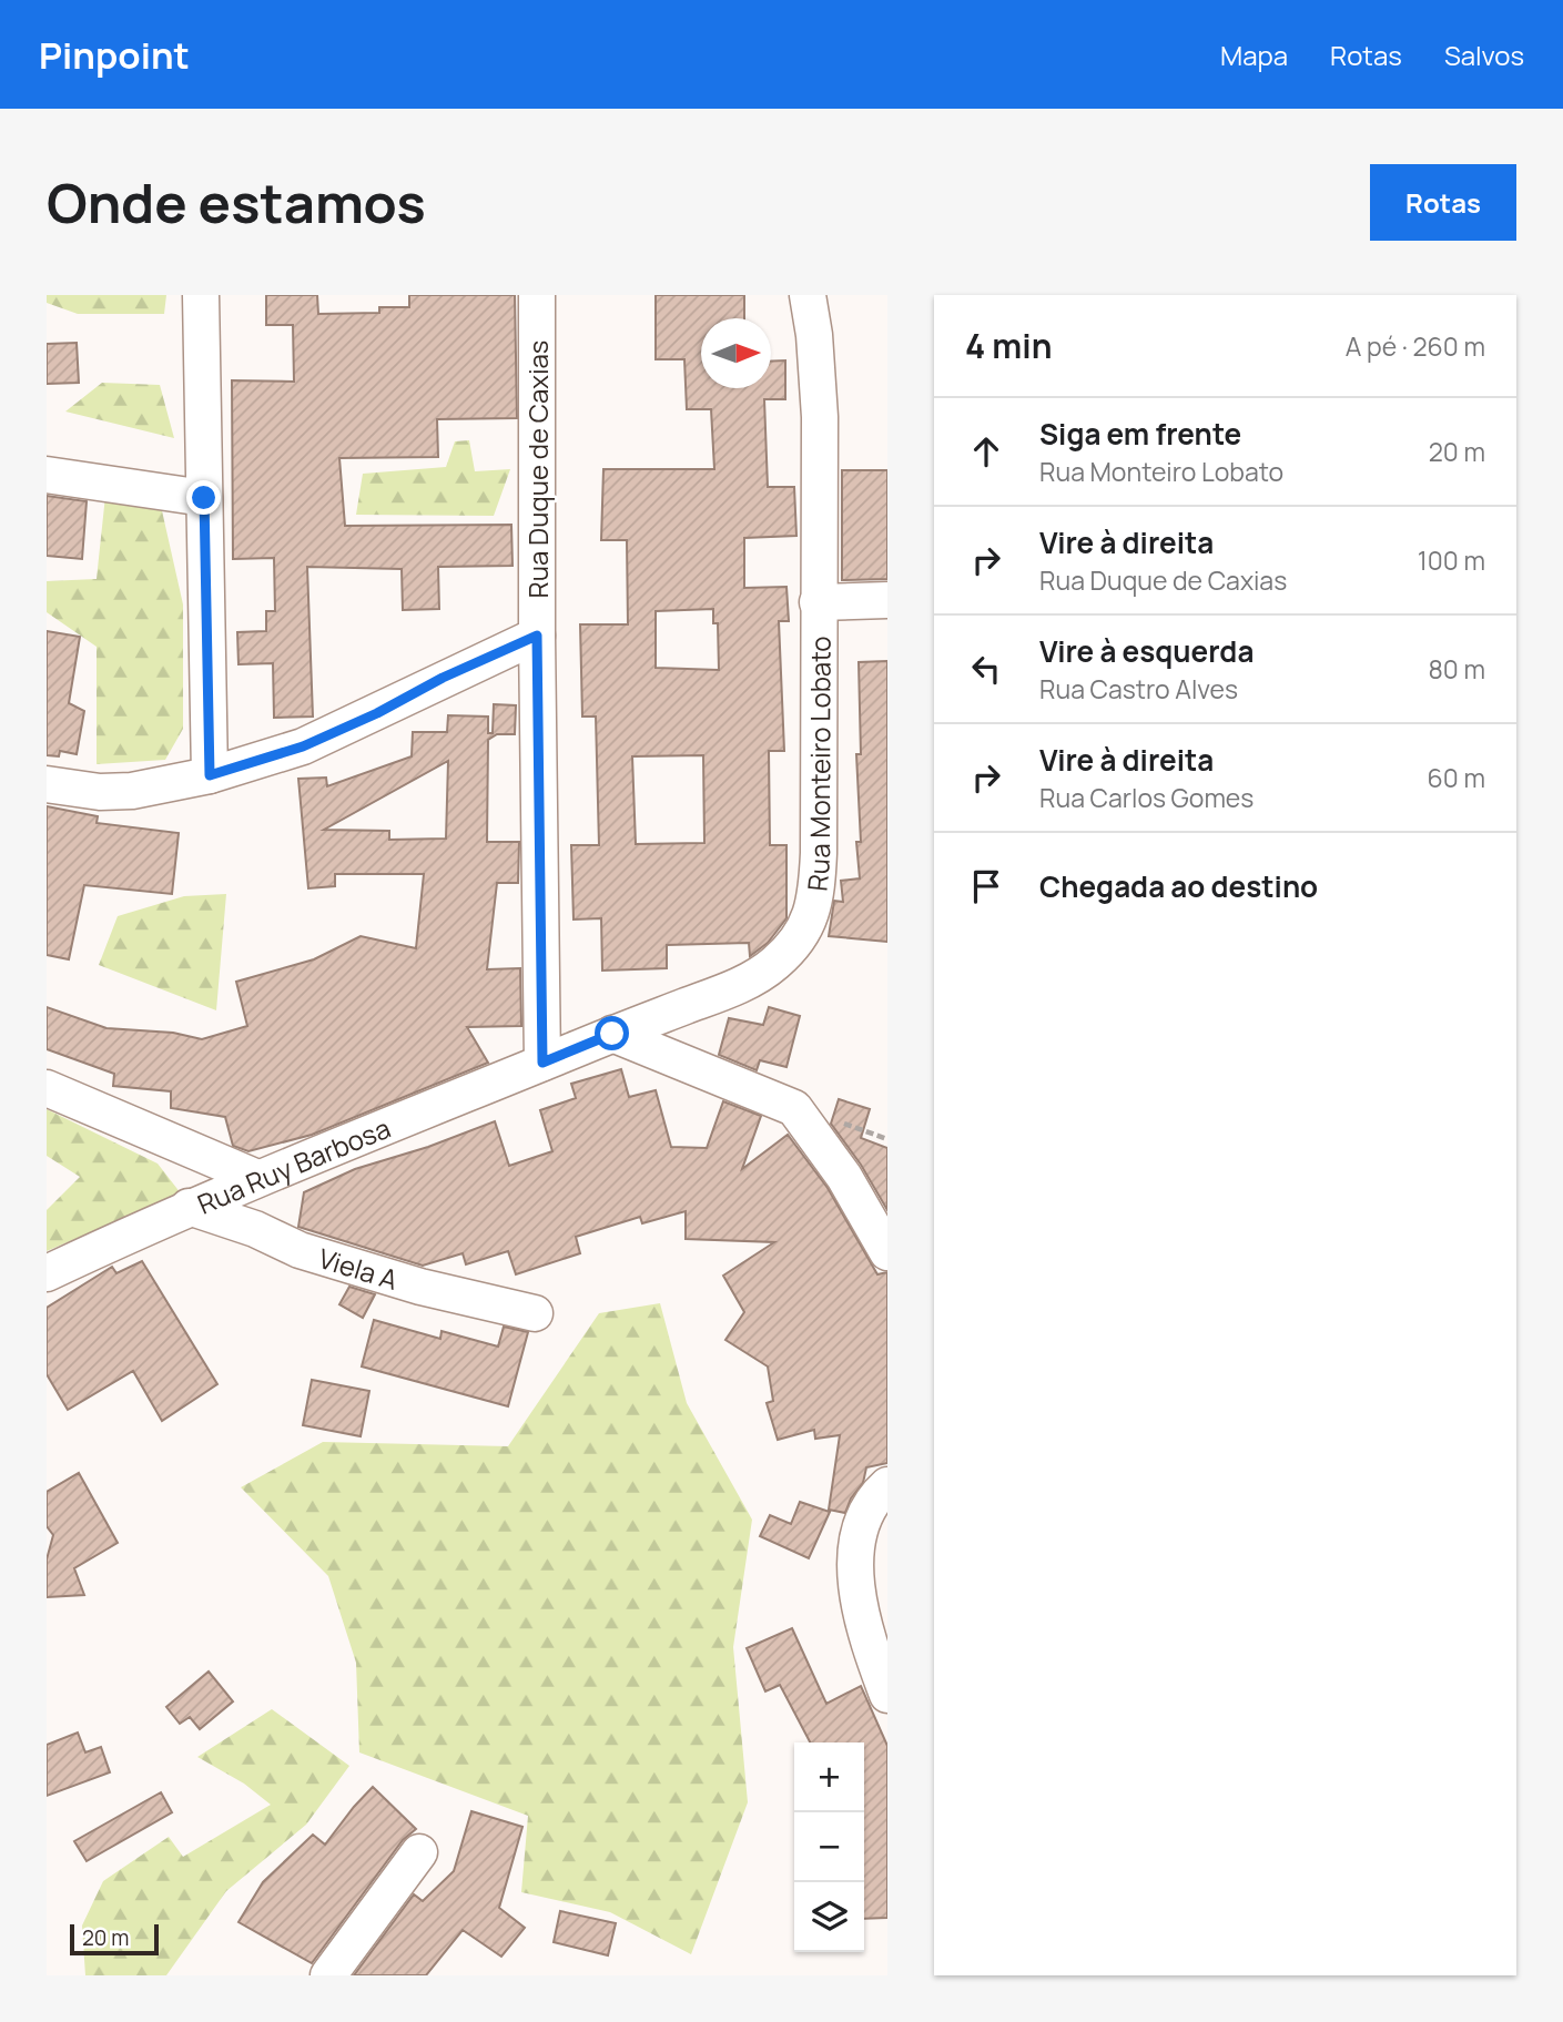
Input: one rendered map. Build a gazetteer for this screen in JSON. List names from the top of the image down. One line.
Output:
{"streets":{"street":["Rua Duque de Caxias","Rua Monteiro Lobato","Rua Ruy Barbosa","Viela A"]},"crossings":[["Rua Duque de Caxias","Rua Monteiro Lobato"],["Rua Duque de Caxias","Rua Ruy Barbosa"],["Rua Monteiro Lobato","Rua Ruy Barbosa"],["Rua Ruy Barbosa","Viela A"]],"scale_bar":"20 m","north":"right","page":{"header":"Pinpoint","nav":["Mapa","Rotas","Salvos"],"buttons":"Rotas","title":"Onde estamos","heading":["4 min","A pé · 260 m"],"list":[["Siga em frente","Rua Monteiro Lobato","20 m"],["Vire à direita","Rua Duque de Caxias","100 m"],["Vire à esquerda","Rua Castro Alves","80 m"],["Vire à direita","Rua Carlos Gomes","60 m"],"Chegada ao destino"],"map_buttons":["+","−"],"scale":"20 m"}}
